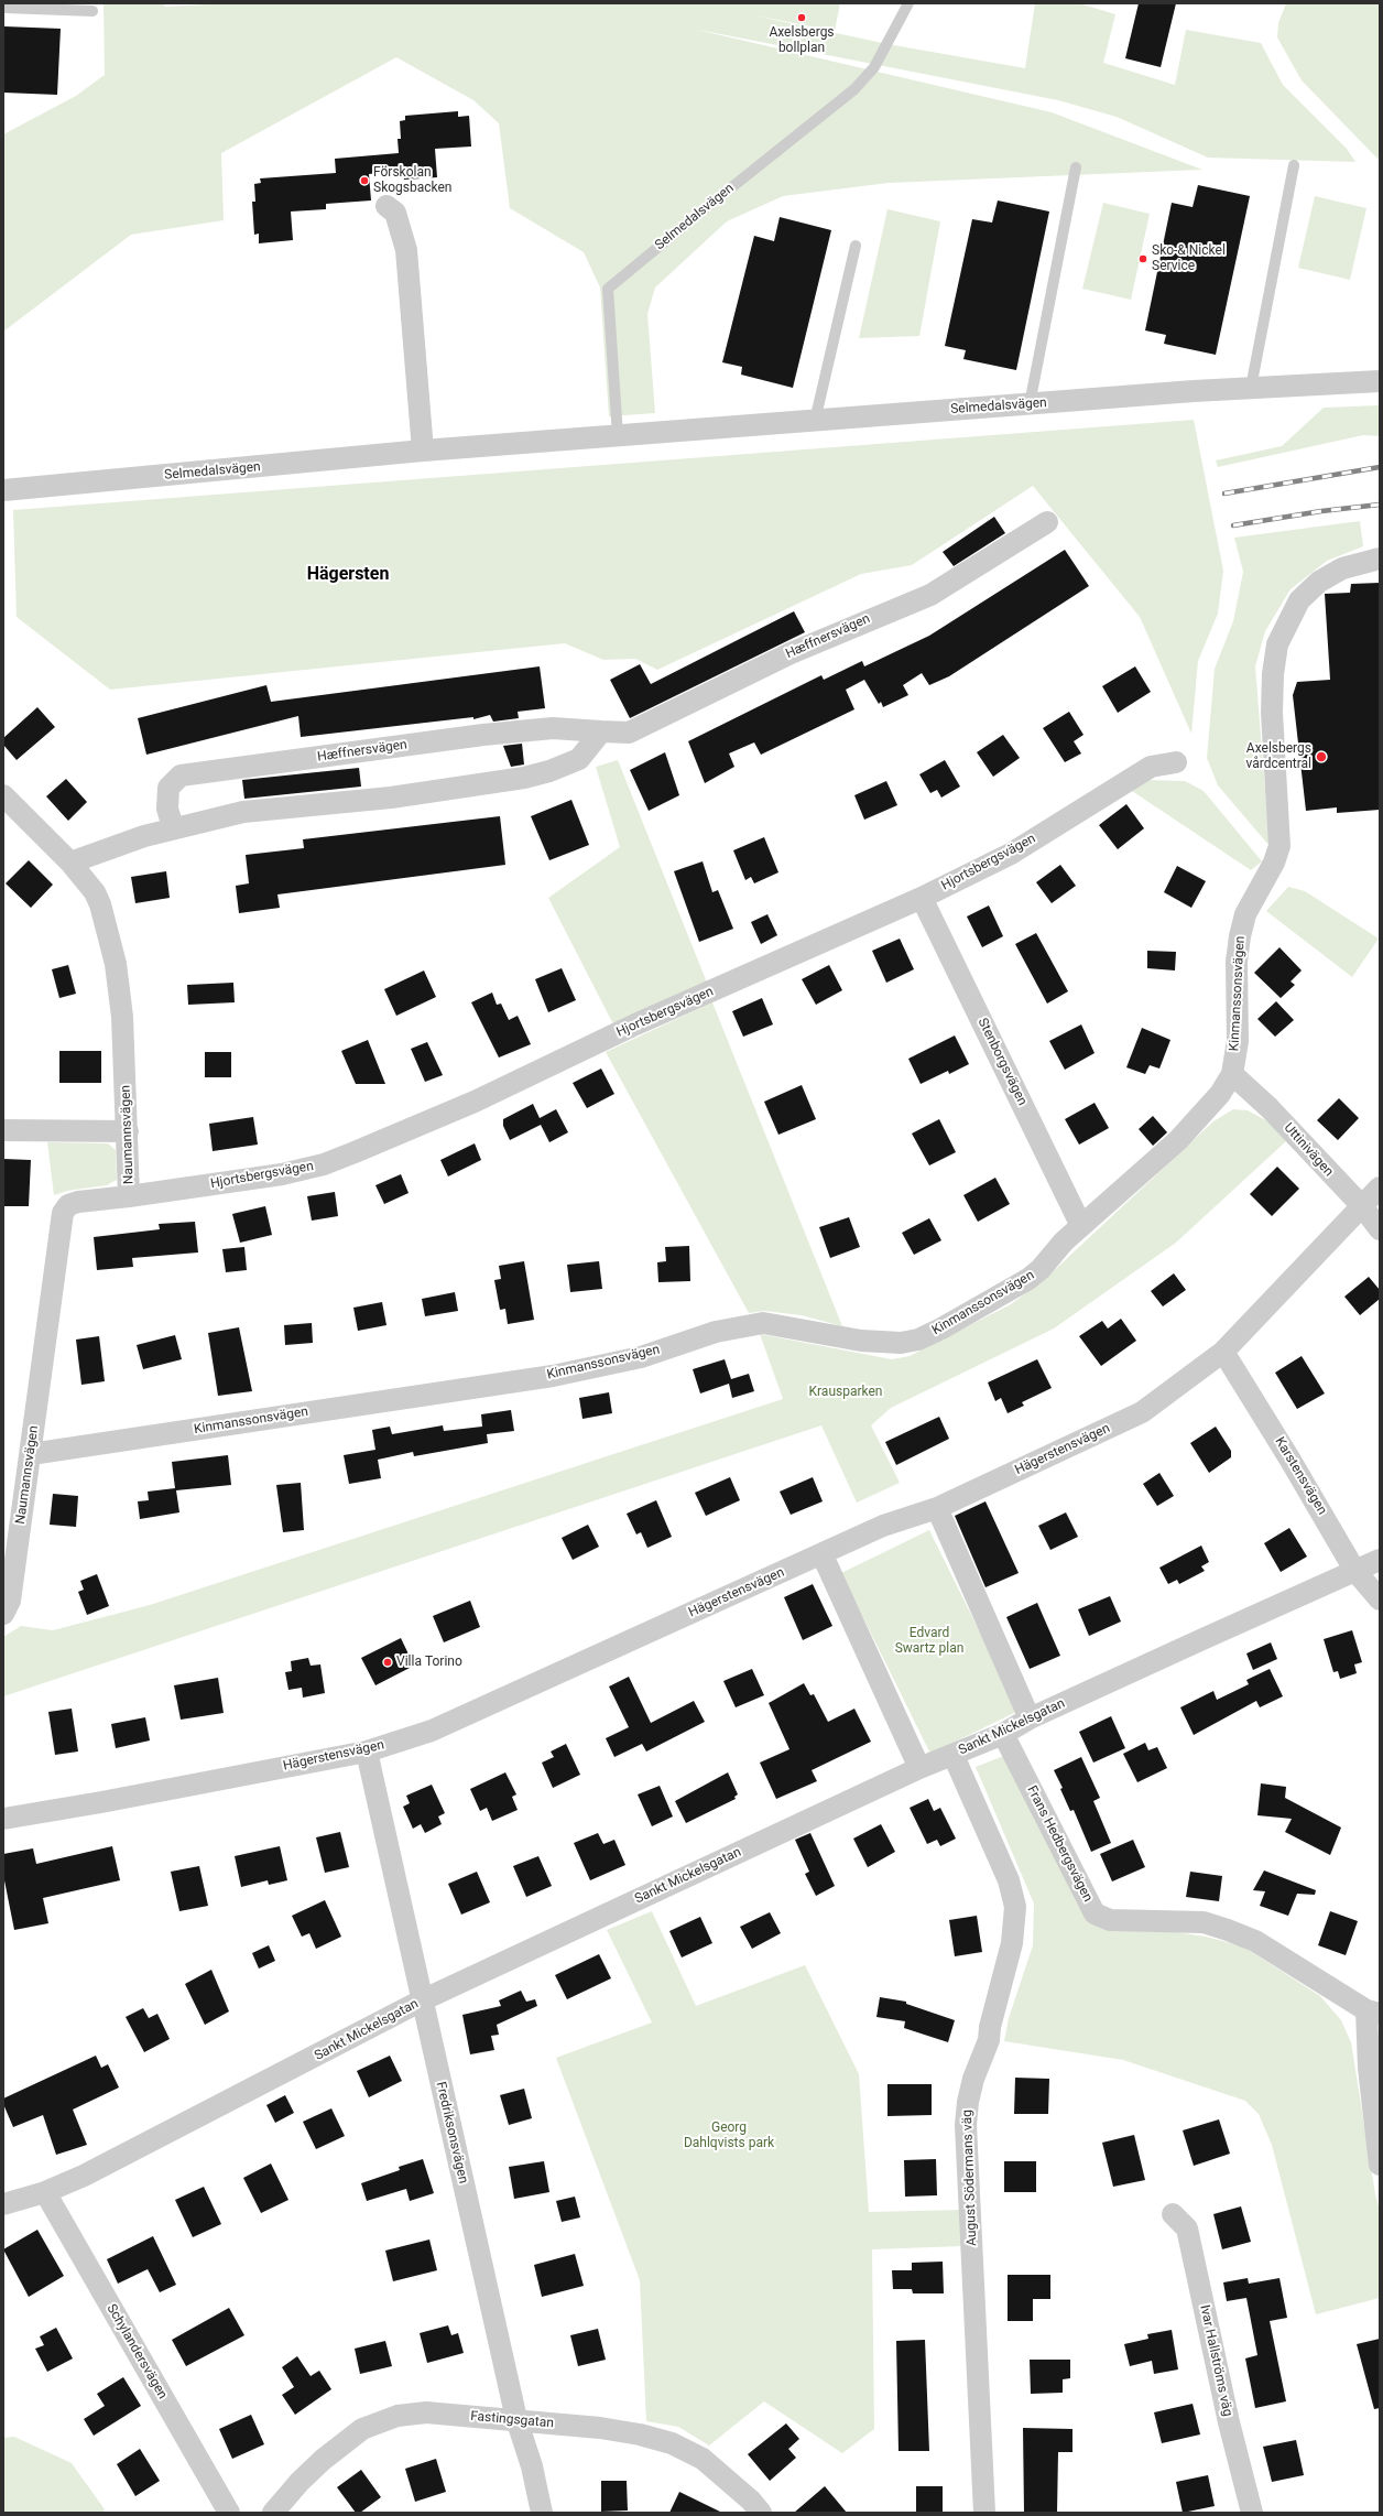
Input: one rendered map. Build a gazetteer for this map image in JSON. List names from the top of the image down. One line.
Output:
{"streets":{"street":["Selmedalsvägen","Hæffnersvägen","Hjortsbergsvägen","Kinmanssonsvägen","Stenborgsvägen","Naumannsvägen","Uttinivägen","Hägerstensvägen","Karstensvägen","Sankt Mickelsgatan","Frans Hedbergsvägen","Fredriksonsvägen","August Södermans väg","Schylandersvägen","Ivar Hallströms väg","Fastingsgatan"]},"crossings":[["Hjortsbergsvägen","Stenborgsvägen"],["Hjortsbergsvägen","Naumannsvägen"],["Kinmanssonsvägen","Stenborgsvägen"],["Kinmanssonsvägen","Naumannsvägen"],["Kinmanssonsvägen","Uttinivägen"],["Uttinivägen","Hägerstensvägen"],["Hägerstensvägen","Karstensvägen"],["Hägerstensvägen","Fredriksonsvägen"],["Karstensvägen","Sankt Mickelsgatan"],["Sankt Mickelsgatan","Frans Hedbergsvägen"],["Sankt Mickelsgatan","Fredriksonsvägen"],["Sankt Mickelsgatan","August Södermans väg"],["Sankt Mickelsgatan","Schylandersvägen"],["Fredriksonsvägen","Fastingsgatan"]],"districts":["Hägersten"],"parks":["Krausparken","Edvard Swartz plan","Georg Dahlqvists park"],"places":["Axelsbergs bollplan","Förskolan Skogsbacken","Sko-& Nickel Service","Axelsbergs vårdcentral","Villa Torino"]}
